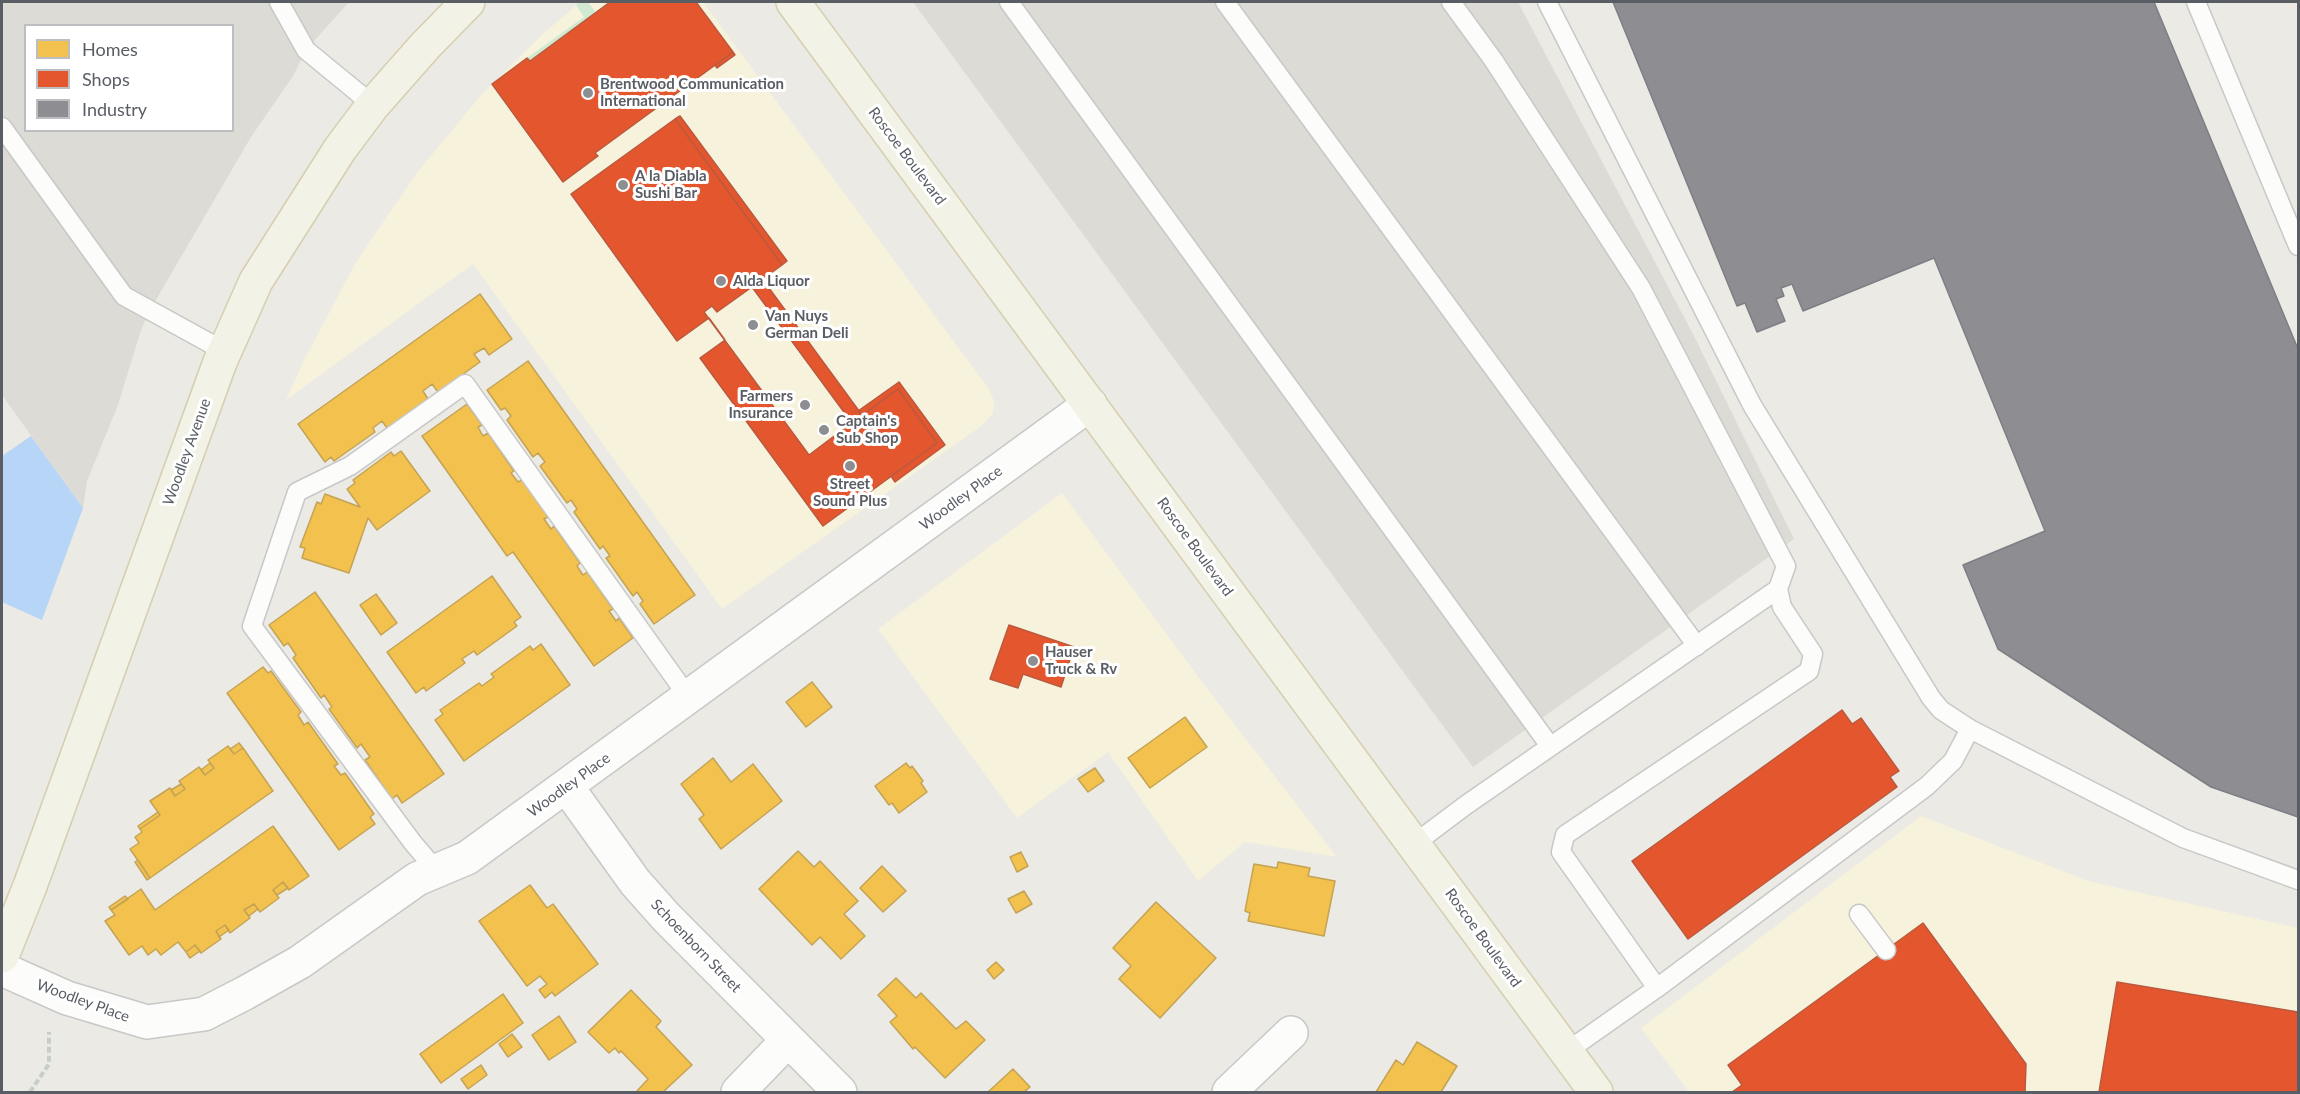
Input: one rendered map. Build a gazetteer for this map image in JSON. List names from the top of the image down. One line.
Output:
{"streets":{"main road":["Roscoe Boulevard","Woodley Avenue"],"street":["Woodley Place","Schoenborn Street"]},"crossings":[["Roscoe Boulevard","Woodley Place"],["Woodley Place","Schoenborn Street"]],"places":["Brentwood Communication International","A la Diabla Sushi Bar","Alda Liquor","Van Nuys German Deli","Farmers Insurance","Captain's Sub Shop","Street Sound Plus","Hauser Truck & Rv"],"legend":["Homes","Shops","Industry"]}
